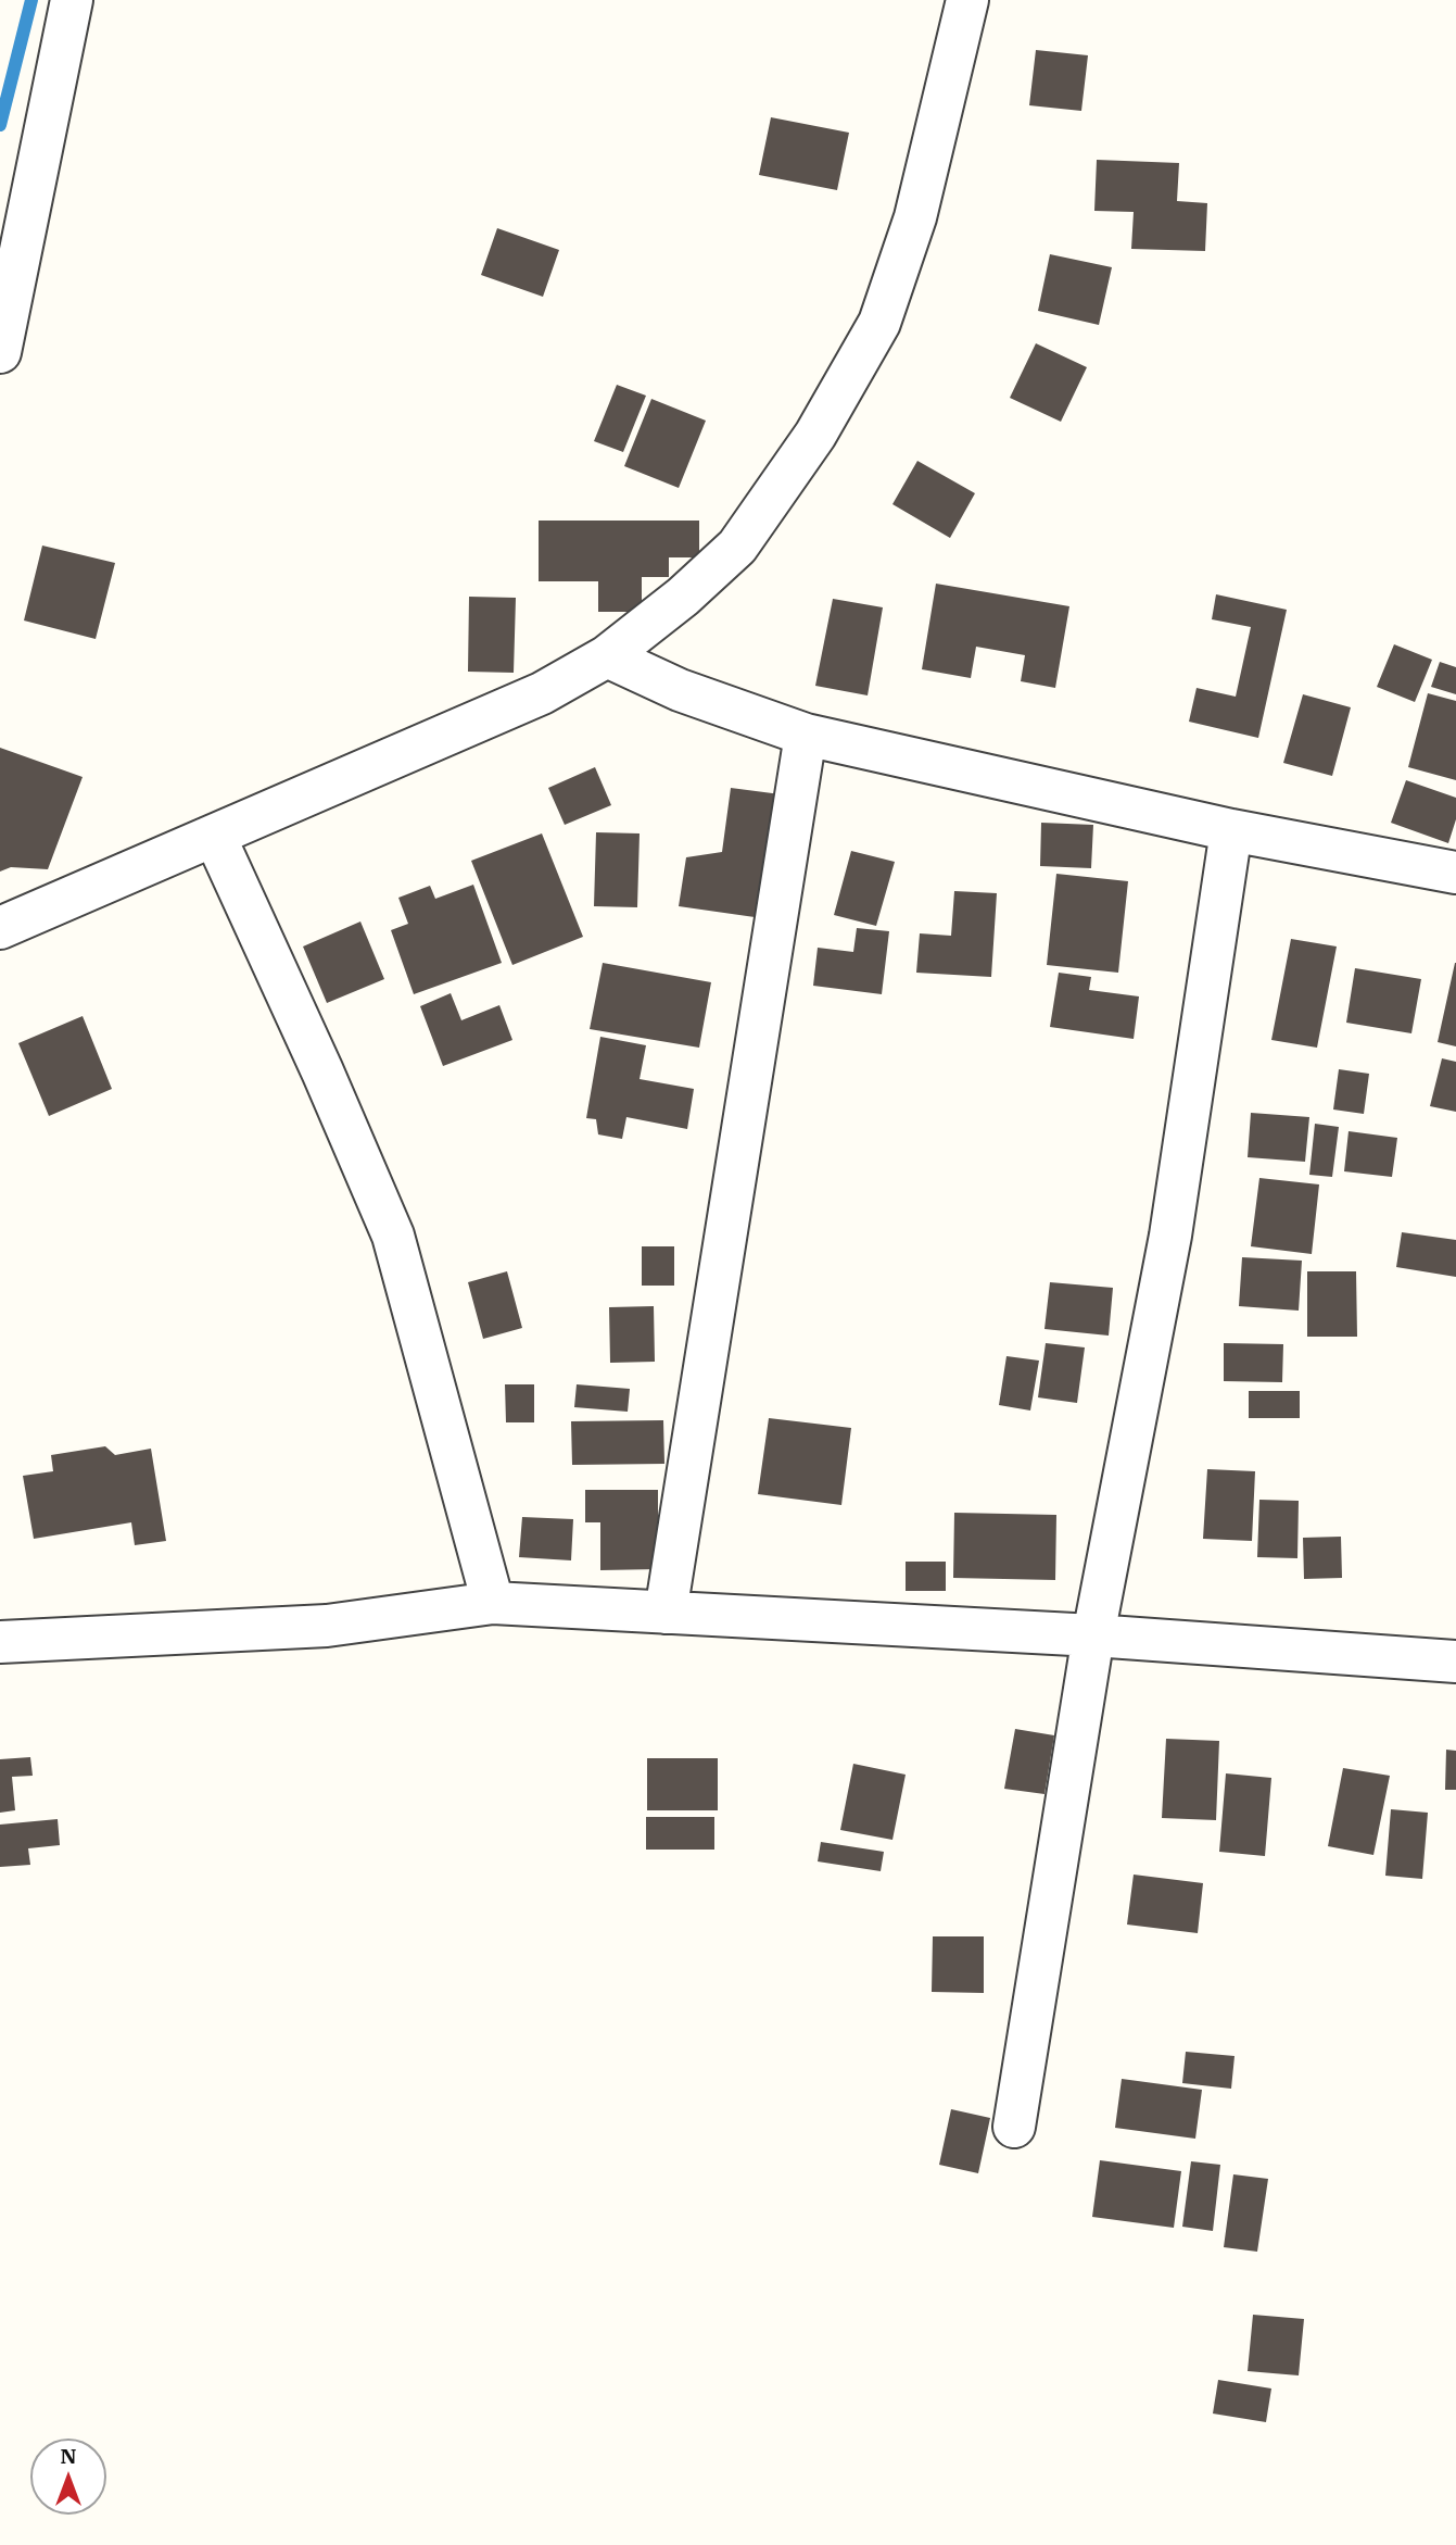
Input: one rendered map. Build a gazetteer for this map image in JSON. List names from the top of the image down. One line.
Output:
{"north":"top"}
